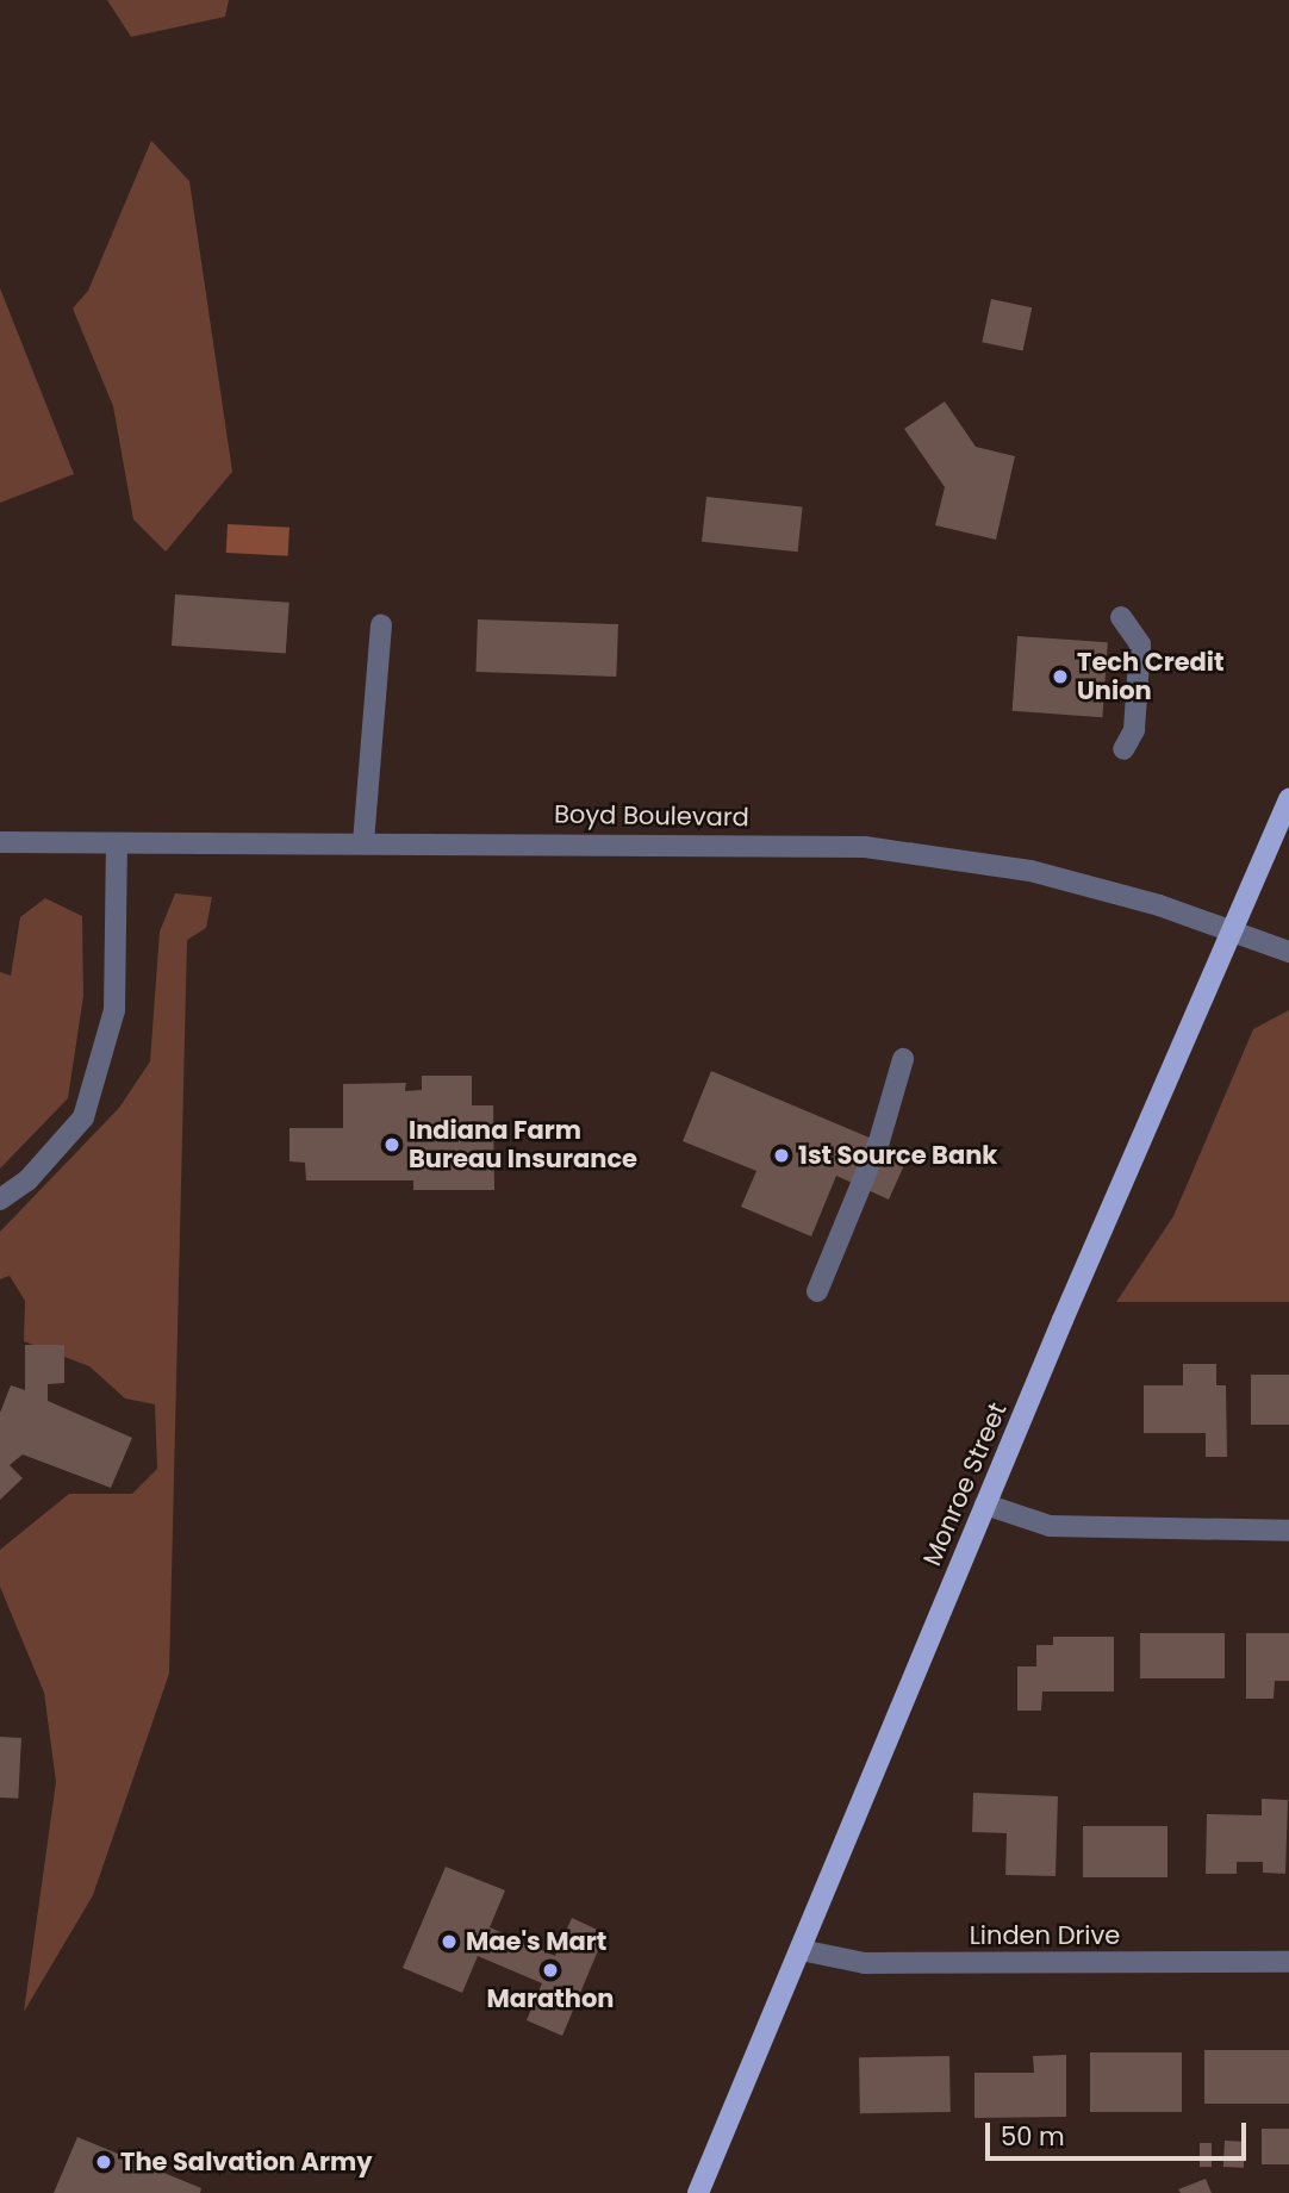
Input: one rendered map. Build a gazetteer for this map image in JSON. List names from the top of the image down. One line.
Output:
{"streets":{"main road":["Monroe Street"],"street":["Boyd Boulevard","Linden Drive"]},"crossings":[["Boyd Boulevard","Monroe Street"],["Monroe Street","Linden Drive"]],"places":["Tech Credit Union","Indiana Farm Bureau Insurance","1st Source Bank","Mae's Mart","Marathon","The Salvation Army"],"scale_bar":"50 m"}
